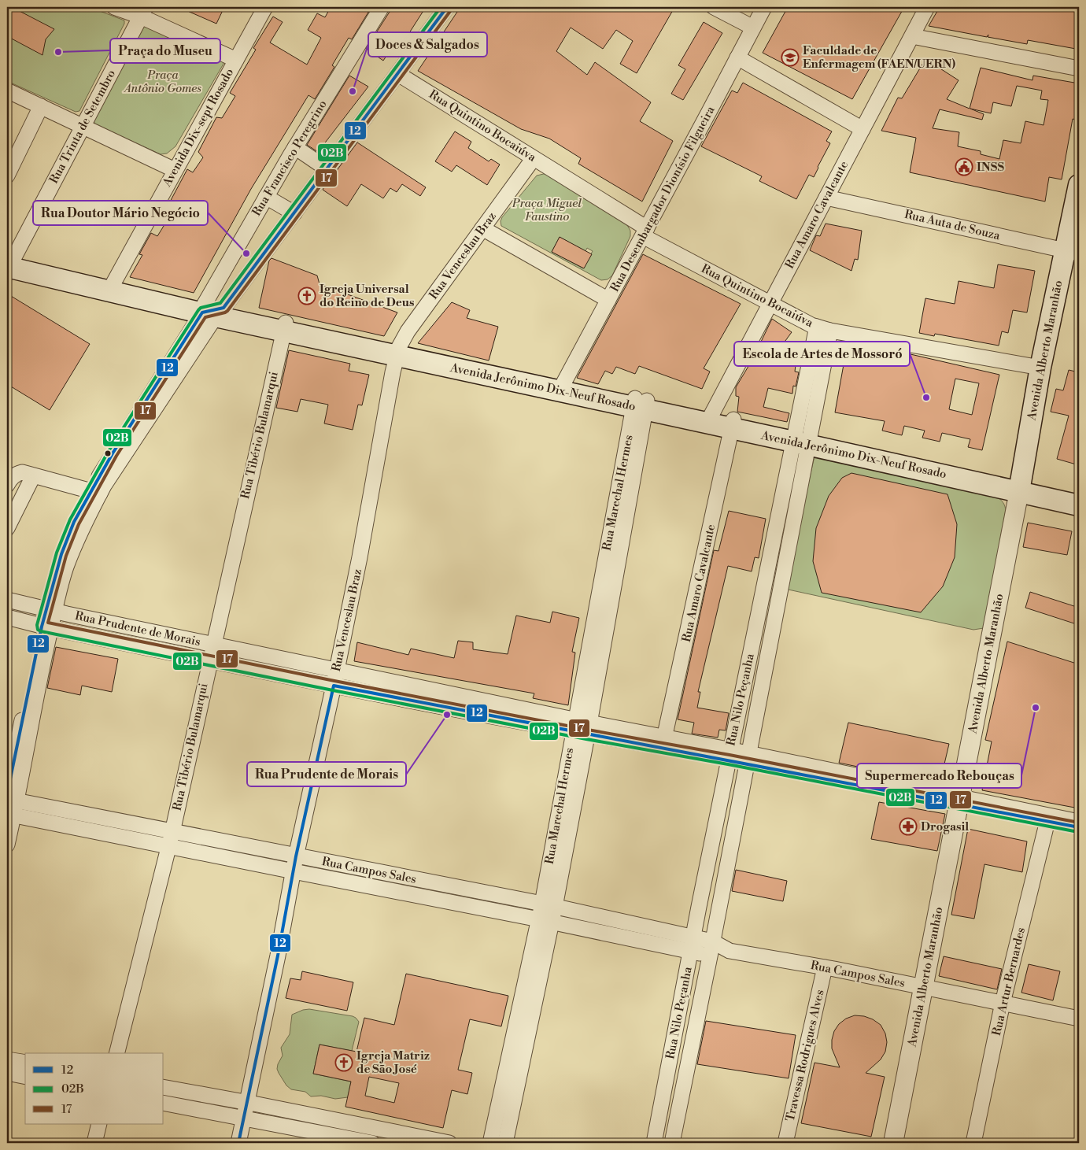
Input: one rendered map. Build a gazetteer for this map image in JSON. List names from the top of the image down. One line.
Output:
{"streets":{"main road":["Avenida Alberto Maranhão","Avenida Jerônimo Dix-Neuf Rosado"],"street":["Rua Quintino Bocaiúva","Rua Trinta de Setembro","Avenida Dix-sept Rosado","Rua Francisco Peregrino","Rua Desembargador Dionísio Filgueira","Rua Amaro Cavalcante","Rua Auta de Souza","Rua Venceslau Braz","Rua Tibério Bulamarqui","Rua Marechal Hermes","Rua Prudente de Morais","Rua Nilo Peçanha","Rua Campos Sales","Rua Artur Bernardes","Travessa Rodrigues Alves"]},"crossings":[["Rua Quintino Bocaiúva","Rua Desembargador Dionísio Filgueira"],["Rua Quintino Bocaiúva","Rua Amaro Cavalcante"],["Rua Quintino Bocaiúva","Rua Venceslau Braz"],["Rua Quintino Bocaiúva","Avenida Alberto Maranhão"],["Rua Quintino Bocaiúva","Rua Nilo Peçanha"],["Rua Trinta de Setembro","Avenida Jerônimo Dix-Neuf Rosado"],["Avenida Dix-sept Rosado","Avenida Jerônimo Dix-Neuf Rosado"],["Rua Francisco Peregrino","Avenida Jerônimo Dix-Neuf Rosado"],["Rua Desembargador Dionísio Filgueira","Avenida Jerônimo Dix-Neuf Rosado"],["Rua Amaro Cavalcante","Rua Auta de Souza"],["Rua Amaro Cavalcante","Avenida Jerônimo Dix-Neuf Rosado"],["Rua Amaro Cavalcante","Rua Prudente de Morais"],["Rua Auta de Souza","Avenida Alberto Maranhão"],["Rua Venceslau Braz","Avenida Jerônimo Dix-Neuf Rosado"],["Rua Venceslau Braz","Rua Prudente de Morais"],["Rua Venceslau Braz","Rua Campos Sales"],["Avenida Alberto Maranhão","Avenida Jerônimo Dix-Neuf Rosado"],["Avenida Alberto Maranhão","Rua Prudente de Morais"],["Avenida Alberto Maranhão","Rua Campos Sales"],["Avenida Jerônimo Dix-Neuf Rosado","Rua Tibério Bulamarqui"],["Avenida Jerônimo Dix-Neuf Rosado","Rua Marechal Hermes"],["Avenida Jerônimo Dix-Neuf Rosado","Rua Nilo Peçanha"],["Rua Tibério Bulamarqui","Rua Prudente de Morais"],["Rua Tibério Bulamarqui","Rua Campos Sales"],["Rua Marechal Hermes","Rua Prudente de Morais"],["Rua Marechal Hermes","Rua Campos Sales"],["Rua Prudente de Morais","Rua Nilo Peçanha"],["Rua Prudente de Morais","Rua Artur Bernardes"],["Rua Nilo Peçanha","Rua Campos Sales"],["Rua Campos Sales","Rua Artur Bernardes"],["Rua Campos Sales","Travessa Rodrigues Alves"]],"parks":["Praça Antônio Gomes","Praça Miguel Faustino"],"places":{"other":["Praça do Museu","Doces & Salgados","Rua Doutor Mário Negócio","Escola de Artes de Mossoró","Supermercado Rebouças","Rua Prudente de Morais"],"school or university":["Faculdade de Enfermagem (FAEN/UERN)"],"public building":["INSS"],"church":["Igreja Universal do Reino de Deus","Igreja Matriz de São José"],"pharmacy":["Drogasil"]},"lines":["transit line 12","transit line 02B","transit line 17"],"legend":["12","02B","17"]}
